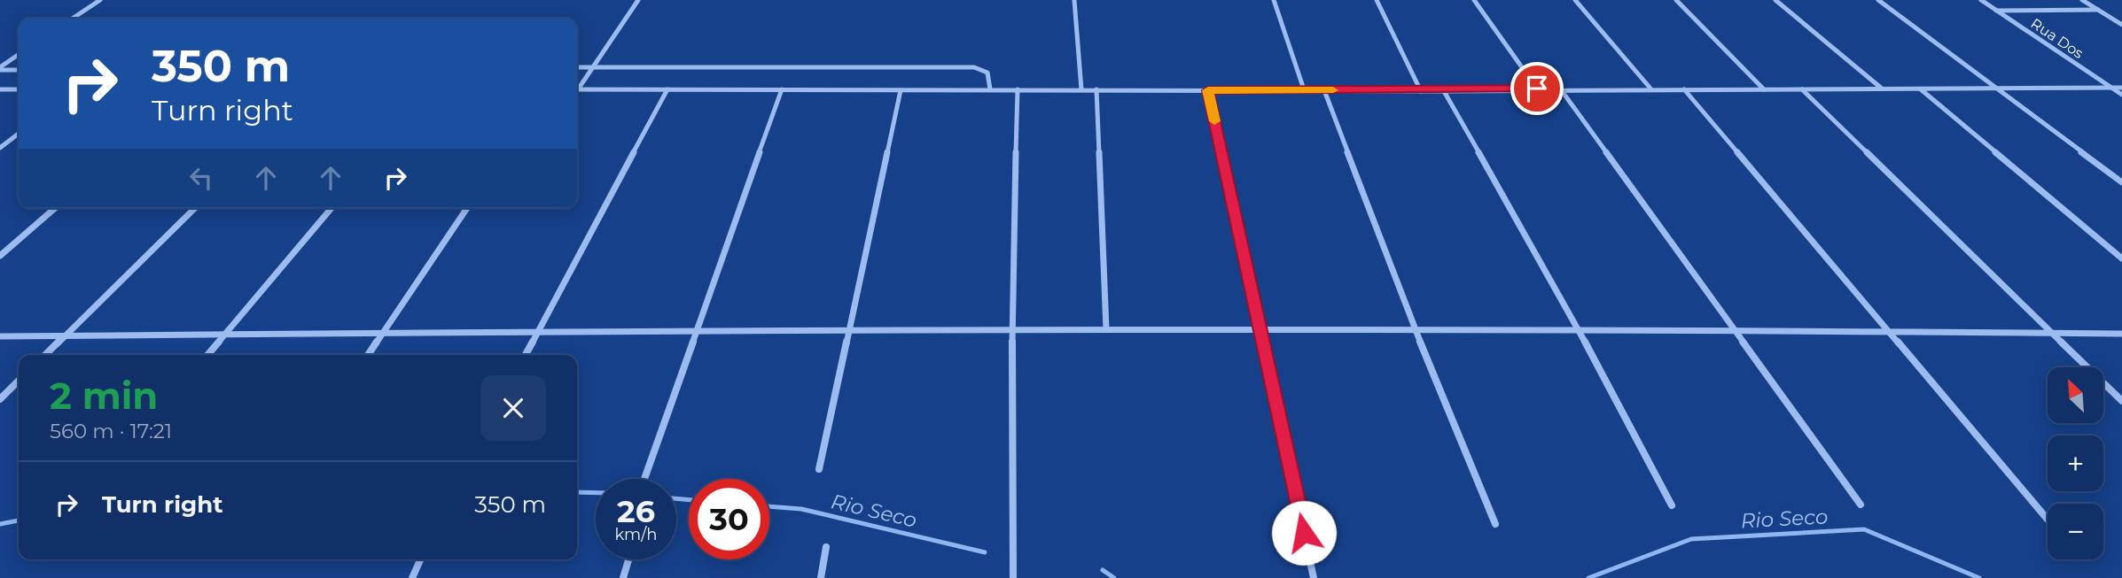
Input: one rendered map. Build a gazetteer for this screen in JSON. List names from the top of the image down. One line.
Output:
{"streets":{"street":["Rua Dos"]},"water":["Rio Seco"],"north":"top left","page":{"turn":["350 m","Turn right"],"heading":["2 min","560 m · 17:21"],"map_buttons":["+","−"],"list":[{"name":"Turn right","value":"350 m"}],"speed":"26 km/h","limit":"30"}}
